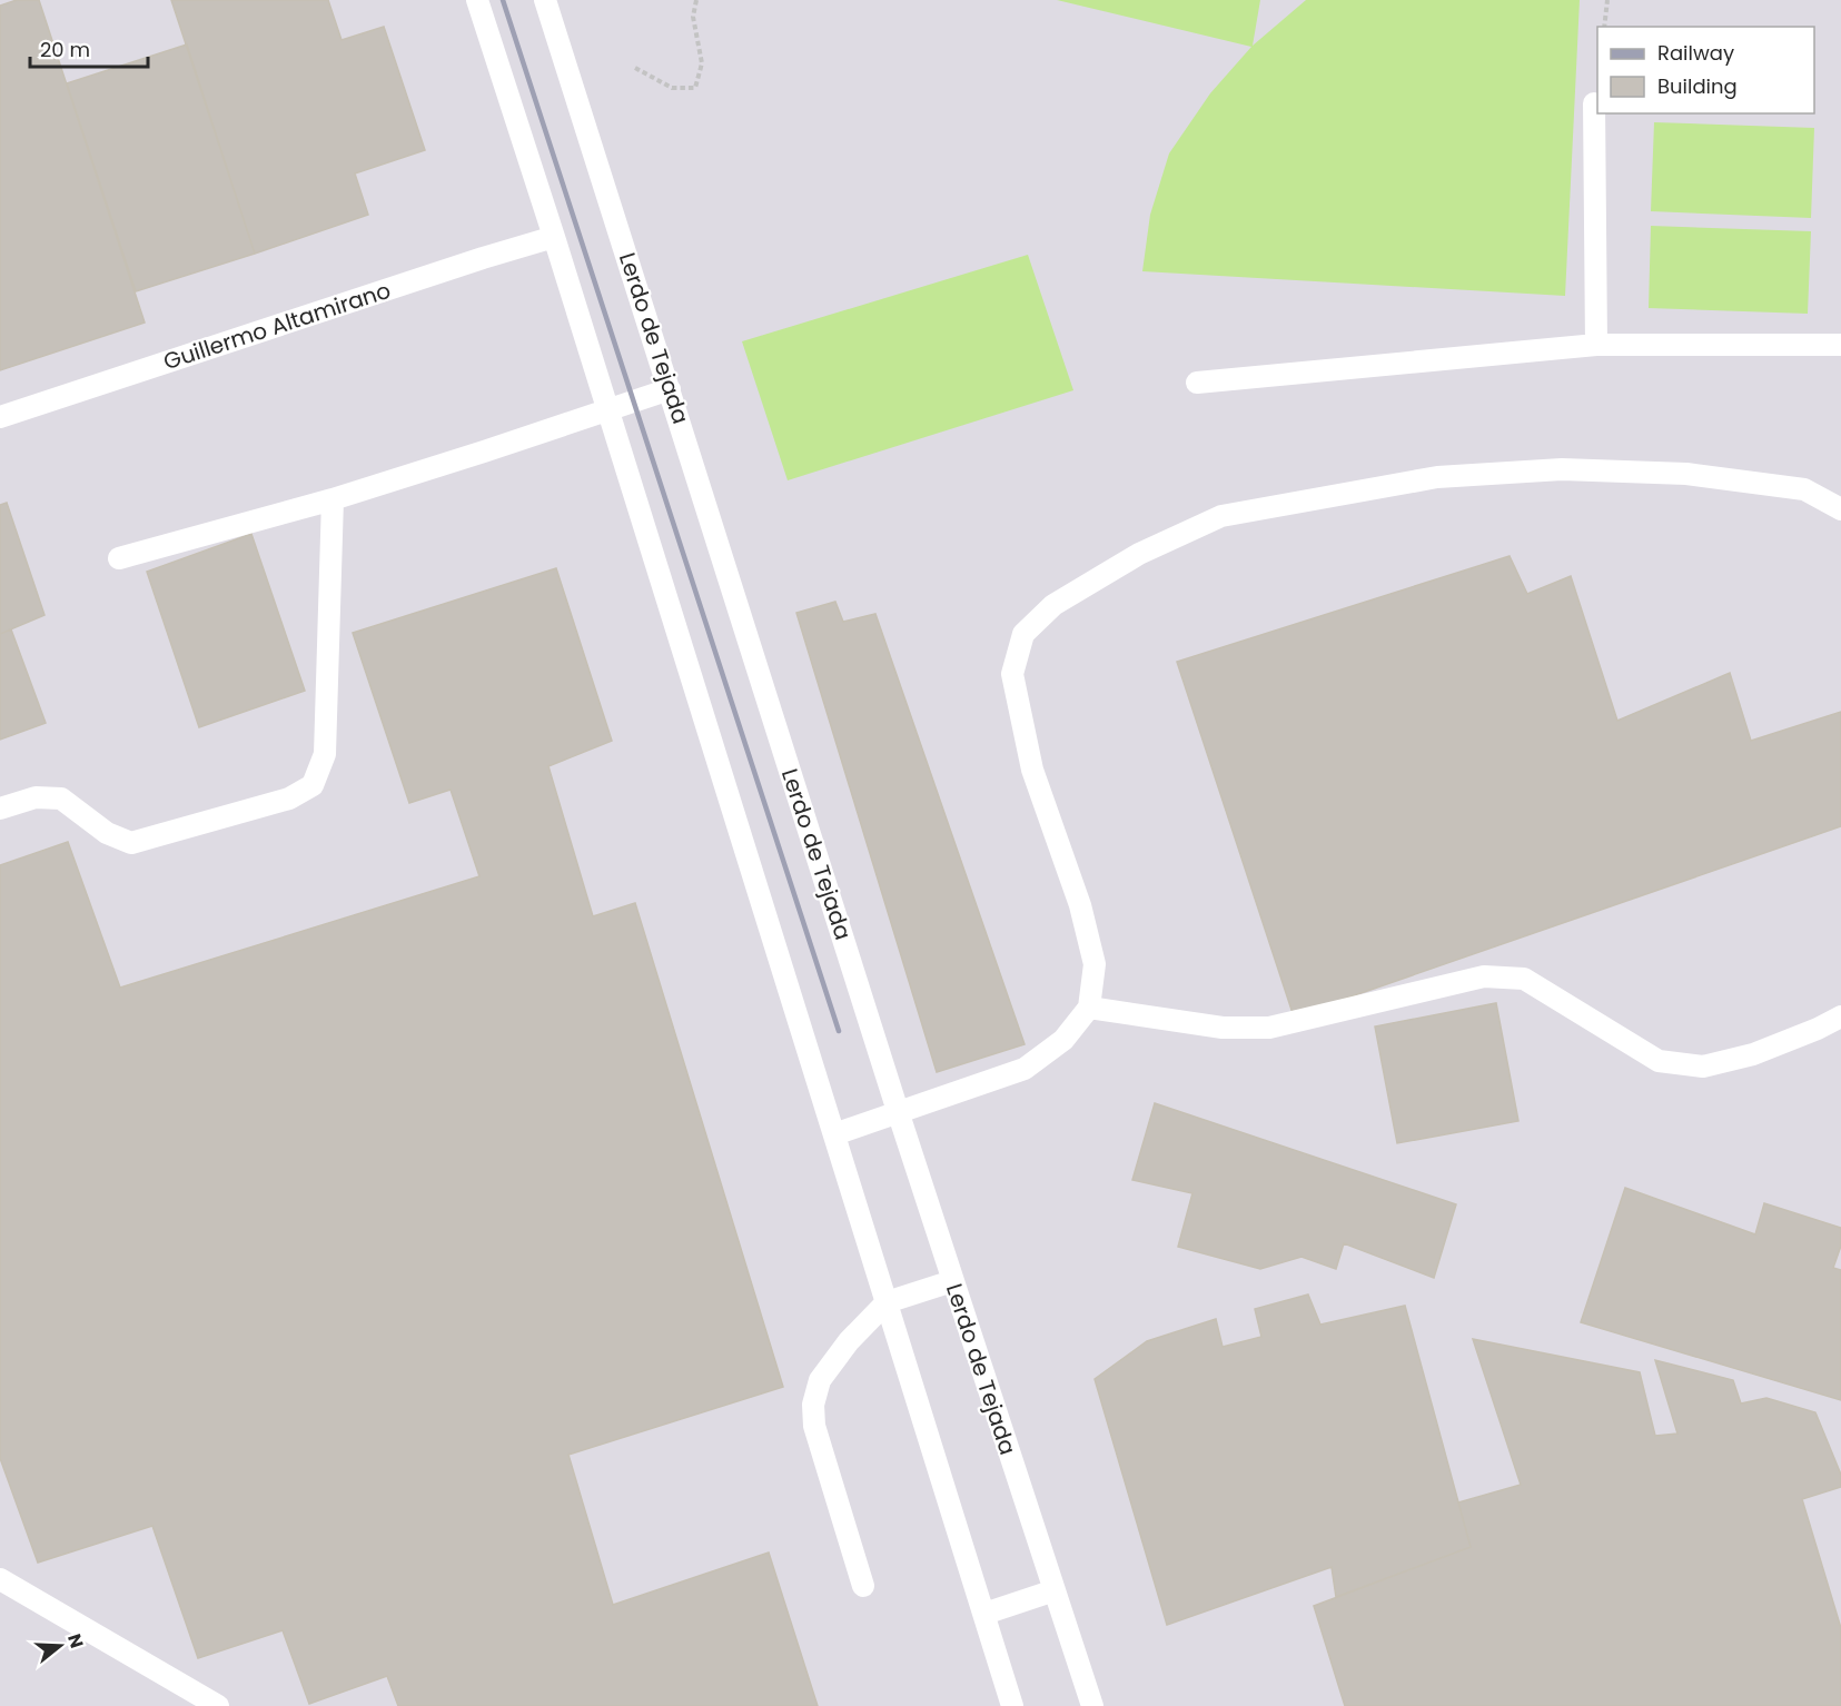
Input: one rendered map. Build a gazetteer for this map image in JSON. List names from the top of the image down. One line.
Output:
{"streets":{"lane":["Guillermo Altamirano","Lerdo de Tejada"]},"legend":["Railway","Building"],"scale_bar":"20 m","north":"right"}
